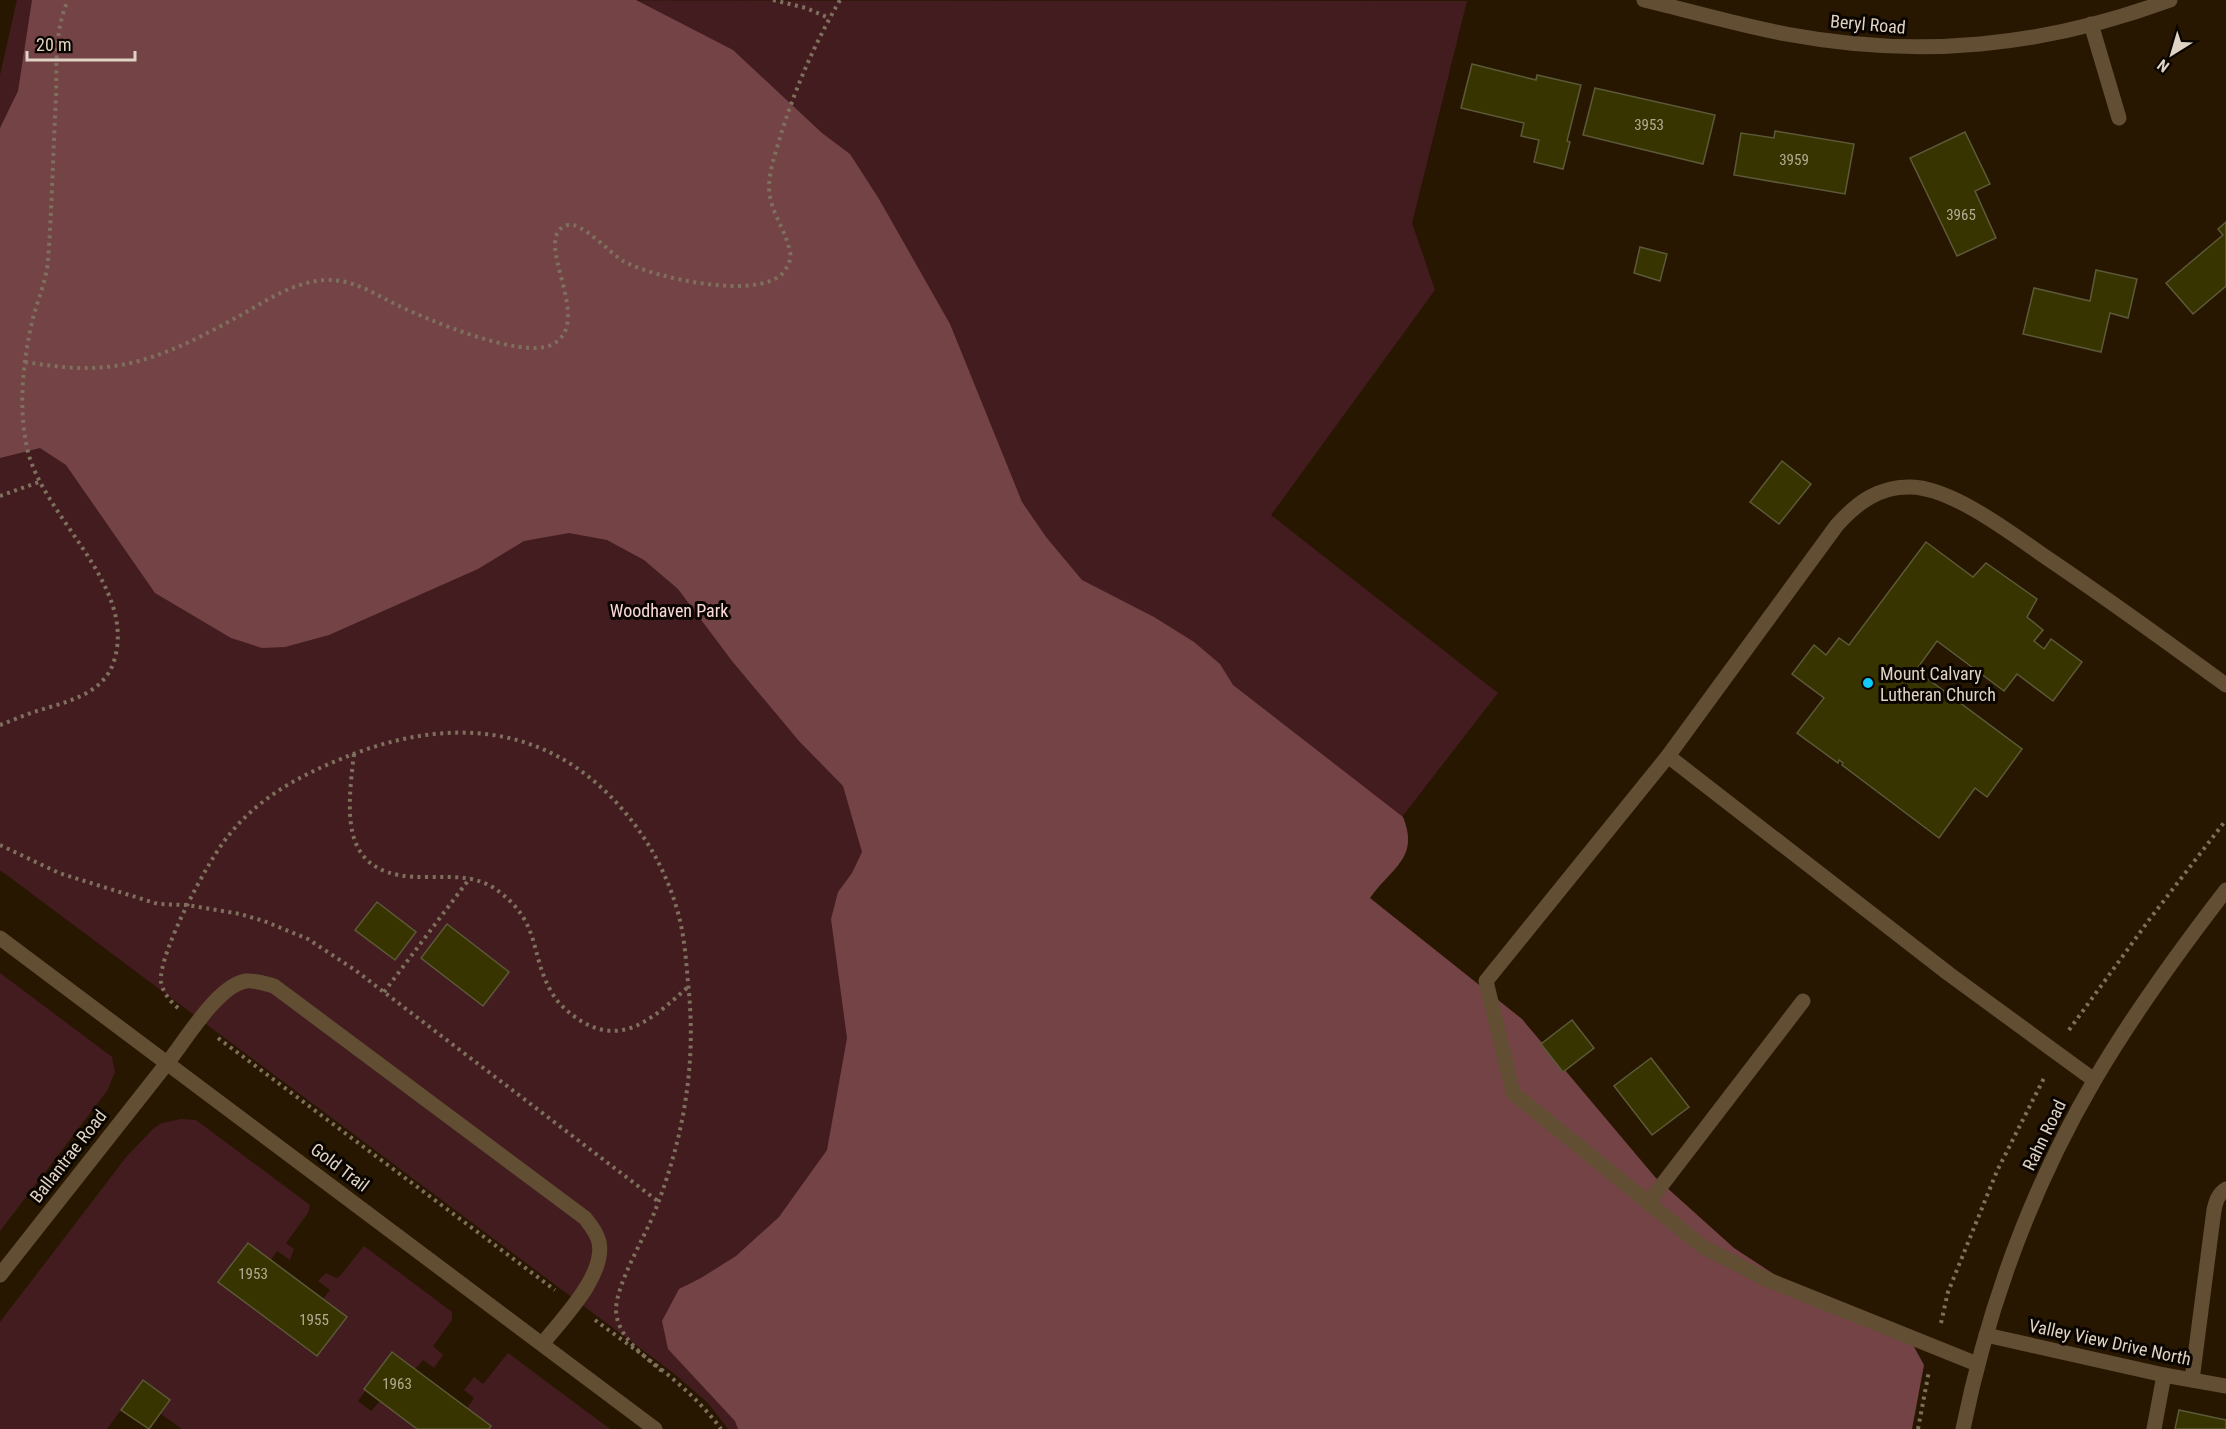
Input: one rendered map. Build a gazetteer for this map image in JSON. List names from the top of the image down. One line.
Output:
{"streets":{"street":["Beryl Road","Rahn Road","Ballantrae Road","Gold Trail","Valley View Drive North"]},"crossings":[["Rahn Road","Valley View Drive North"],["Ballantrae Road","Gold Trail"]],"parks":["Woodhaven Park"],"places":["Mount Calvary Lutheran Church"],"house_numbers":["3953","3959","3965","1953","1955","1963"],"scale_bar":"20 m","north":"bottom left"}
